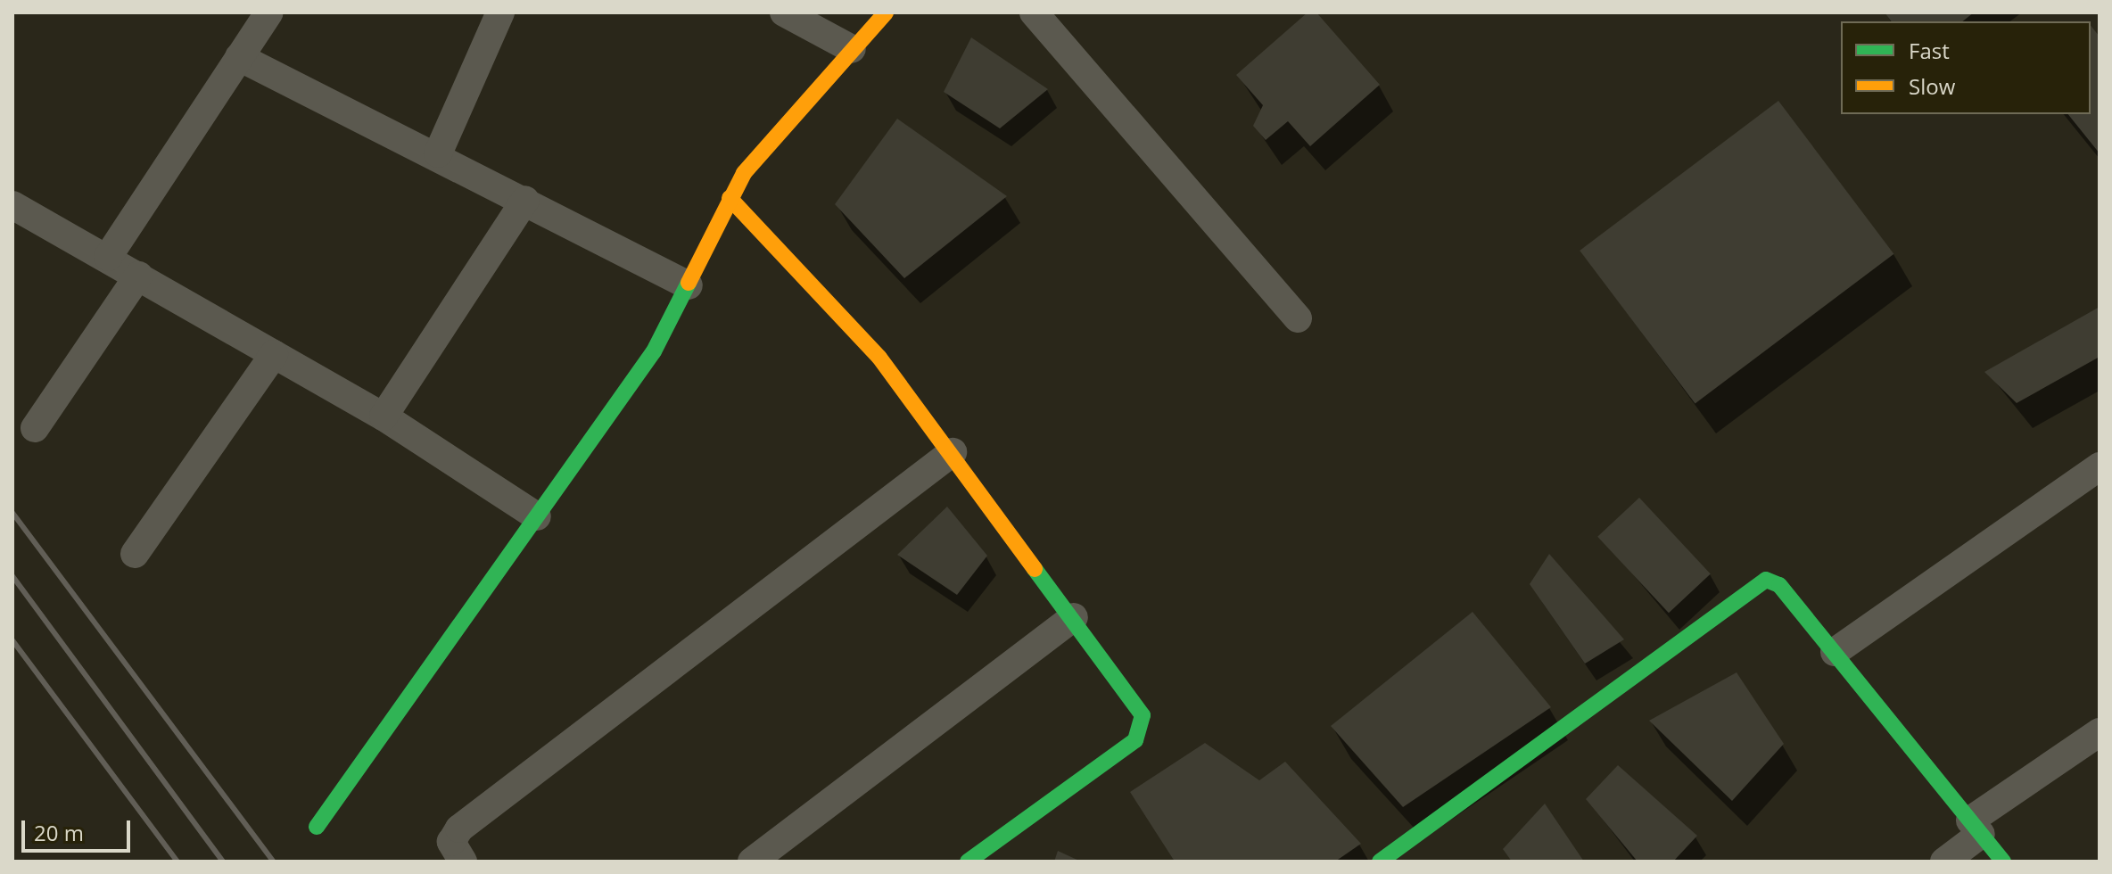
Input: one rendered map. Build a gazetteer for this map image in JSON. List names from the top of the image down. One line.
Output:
{"legend":["Fast","Slow"],"scale_bar":"20 m"}
